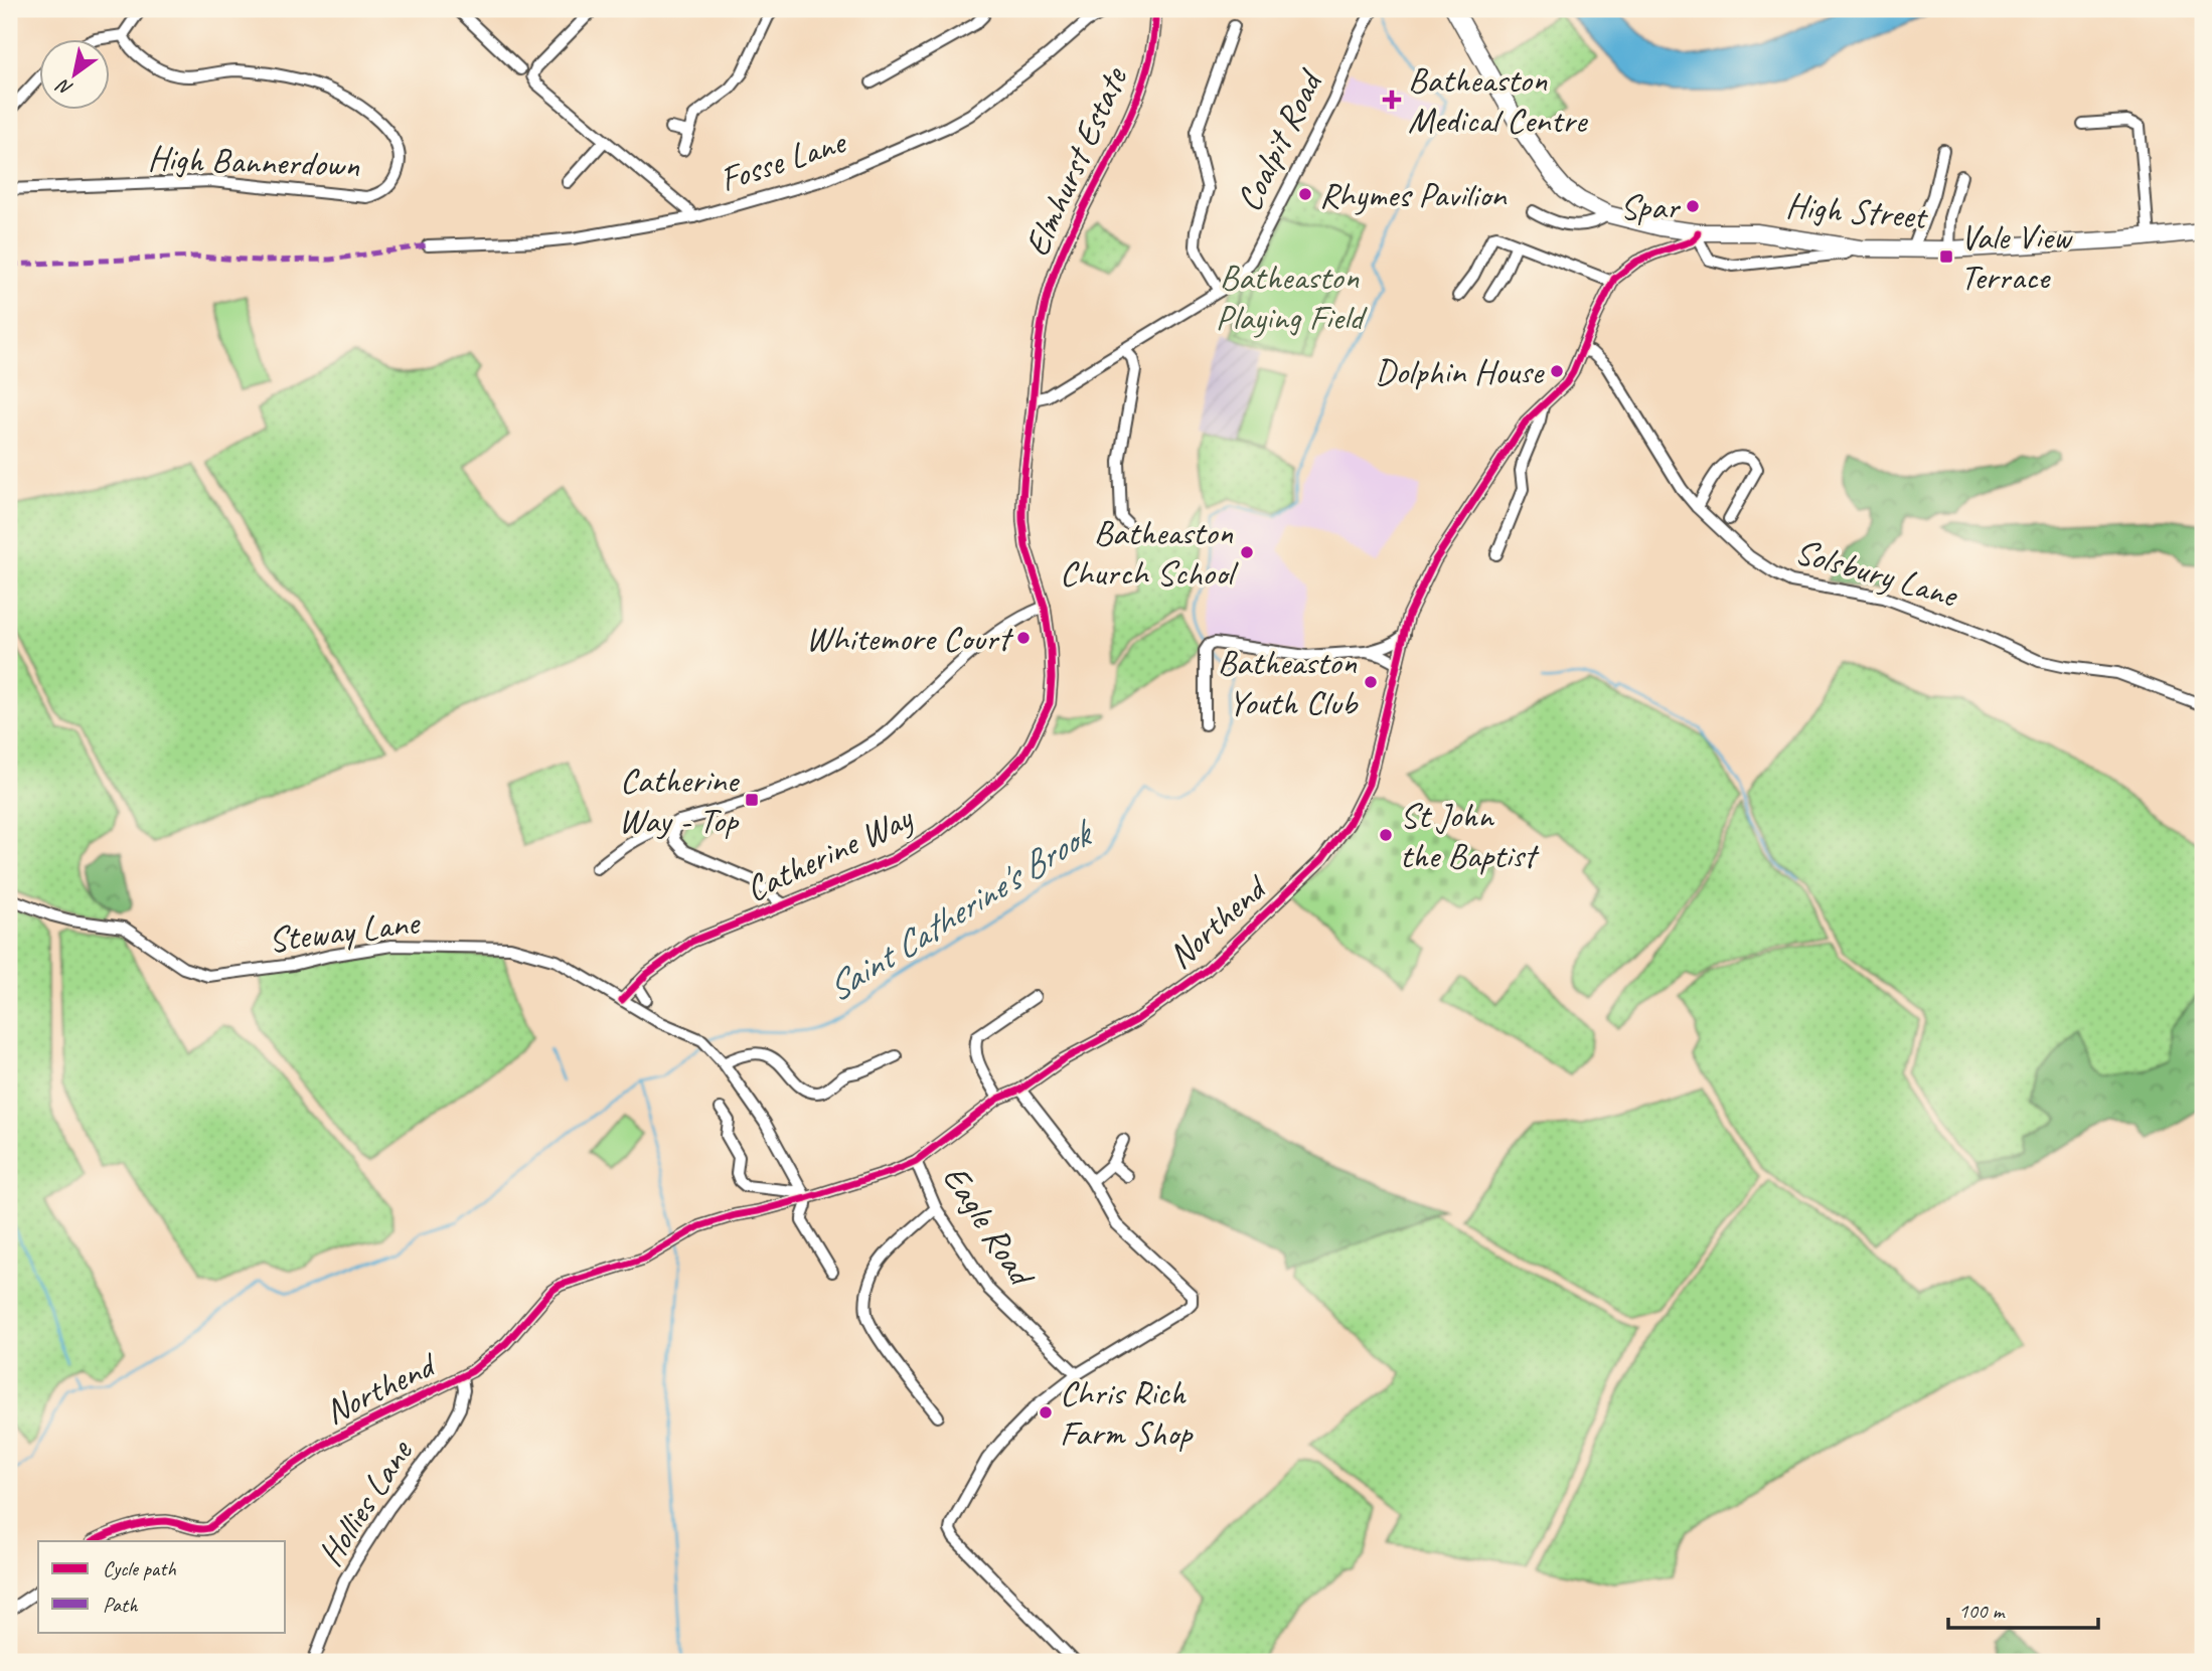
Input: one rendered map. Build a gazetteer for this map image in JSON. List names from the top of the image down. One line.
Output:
{"streets":{"street":["Coalpit Road","Fosse Lane","High Bannerdown","Elmhurst Estate","High Street","Solsbury Lane","Catherine Way","Northend","Steway Lane","Eagle Road","Hollies Lane"]},"crossings":[["Elmhurst Estate","Catherine Way"],["Solsbury Lane","Northend"],["Catherine Way","Steway Lane"],["Northend","Steway Lane"],["Northend","Eagle Road"],["Northend","Hollies Lane"]],"water":["Saint Catherine's Brook"],"parks":["Batheaston Playing Field"],"places":{"health":["Batheaston Medical Centre"],"other":["Rhymes Pavilion","Spar","Dolphin House","Batheaston Church School","Whitemore Court","Batheaston Youth Club","St John the Baptist","Chris Rich Farm Shop"],"transit":["Vale View Terrace","Catherine Way - Top"]},"legend":["Cycle path","Path"],"scale_bar":"100 m","north":"bottom left"}
